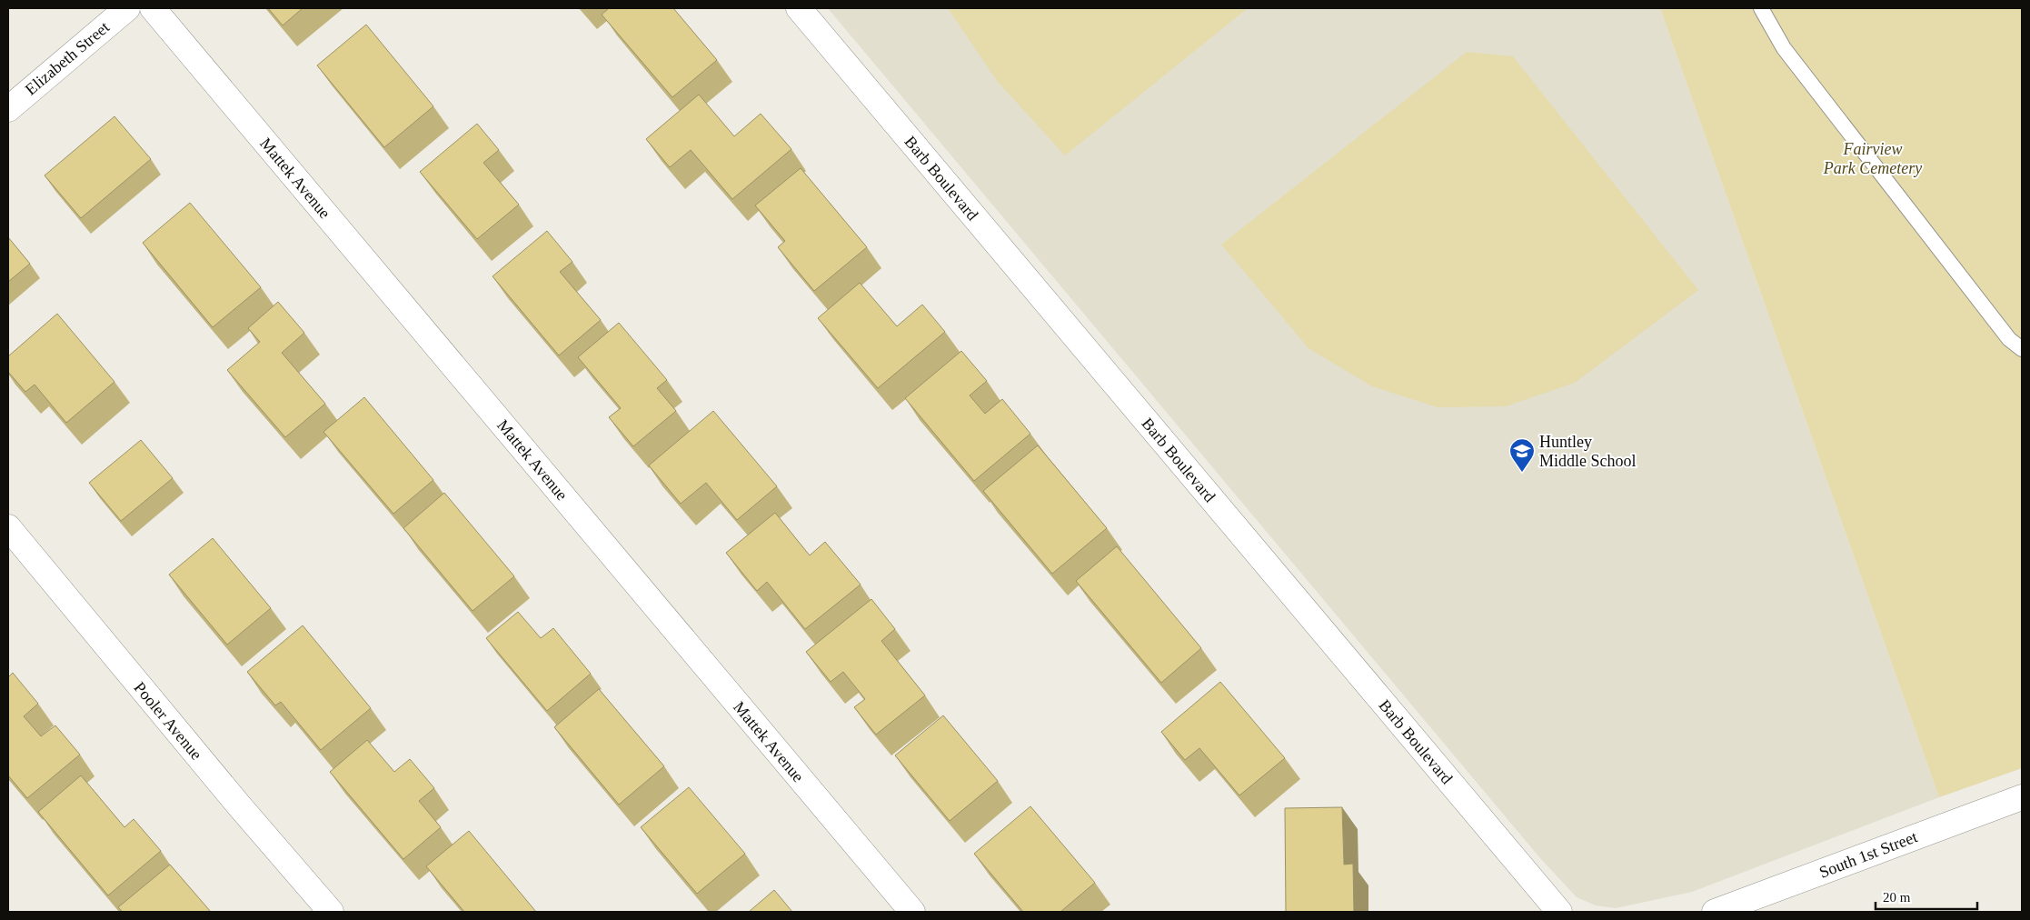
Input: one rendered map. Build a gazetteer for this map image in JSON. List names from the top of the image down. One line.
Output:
{"streets":{"street":["Elizabeth Street","Mattek Avenue","Barb Boulevard","Pooler Avenue","South 1st Street"]},"parks":["Fairview Park Cemetery"],"places":{"school or university":["Huntley Middle School"]},"scale_bar":"20 m"}
